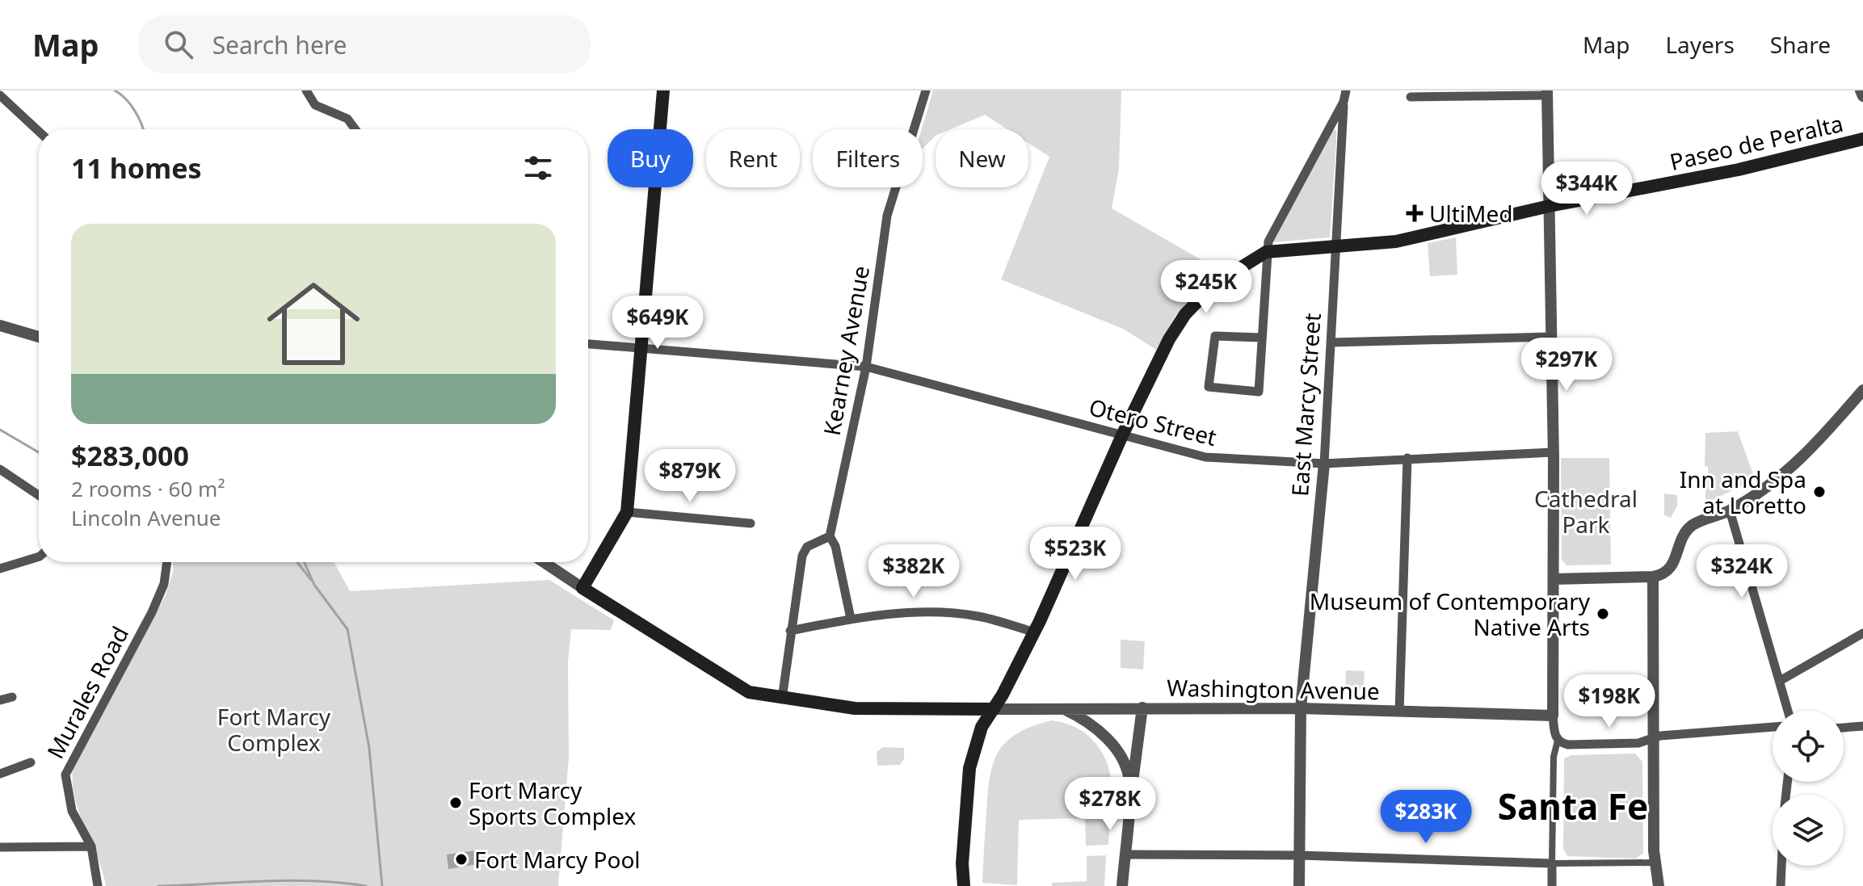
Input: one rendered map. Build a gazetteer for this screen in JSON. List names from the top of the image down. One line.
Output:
{"streets":{"main road":["Paseo de Peralta"],"street":["Kearney Avenue","East Marcy Street","Otero Street","Washington Avenue","Murales Road"]},"crossings":[["Paseo de Peralta","East Marcy Street"],["Paseo de Peralta","Otero Street"],["Paseo de Peralta","Washington Avenue"],["Kearney Avenue","Otero Street"],["East Marcy Street","Otero Street"],["East Marcy Street","Washington Avenue"]],"districts":["Santa Fe"],"parks":["Cathedral Park","Fort Marcy Complex"],"places":{"health":["UltiMed"],"other":["Inn and Spa at Loretto","Museum of Contemporary Native Arts","Fort Marcy Sports Complex","Fort Marcy Pool"]},"page":{"header":"Map","search":"Search here","nav":["Map","Layers","Share"],"chip":["Buy","Rent","Filters","New"],"heading":"11 homes","price":["$344K","$245K","$649K","$297K","$879K","$523K","$382K","$324K","$198K","$278K","$283K"],"list":[{"name":"$283,000","note":"2 rooms · 60 m² · Lincoln Avenue"}]}}
